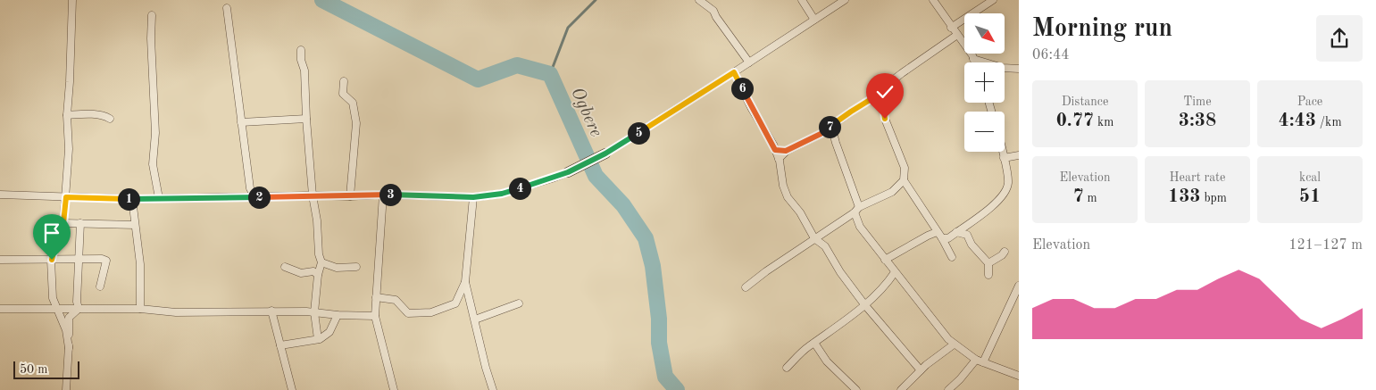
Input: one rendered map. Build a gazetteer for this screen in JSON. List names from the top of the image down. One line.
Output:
{"water":["Ogbere"],"scale_bar":"50 m","north":"bottom right","page":{"heading":["Morning run","06:44"],"map_buttons":["+","−"],"stats":[["Distance","0.77 km"],["Time","3:38"],["Pace","4:43 /km"],["Elevation","7 m"],["Heart rate","133 bpm"],["kcal","51"]],"pins":["6","7","5","4","3","2","1"],"chart":["Elevation","121–127 m"],"scale":"50 m"}}
